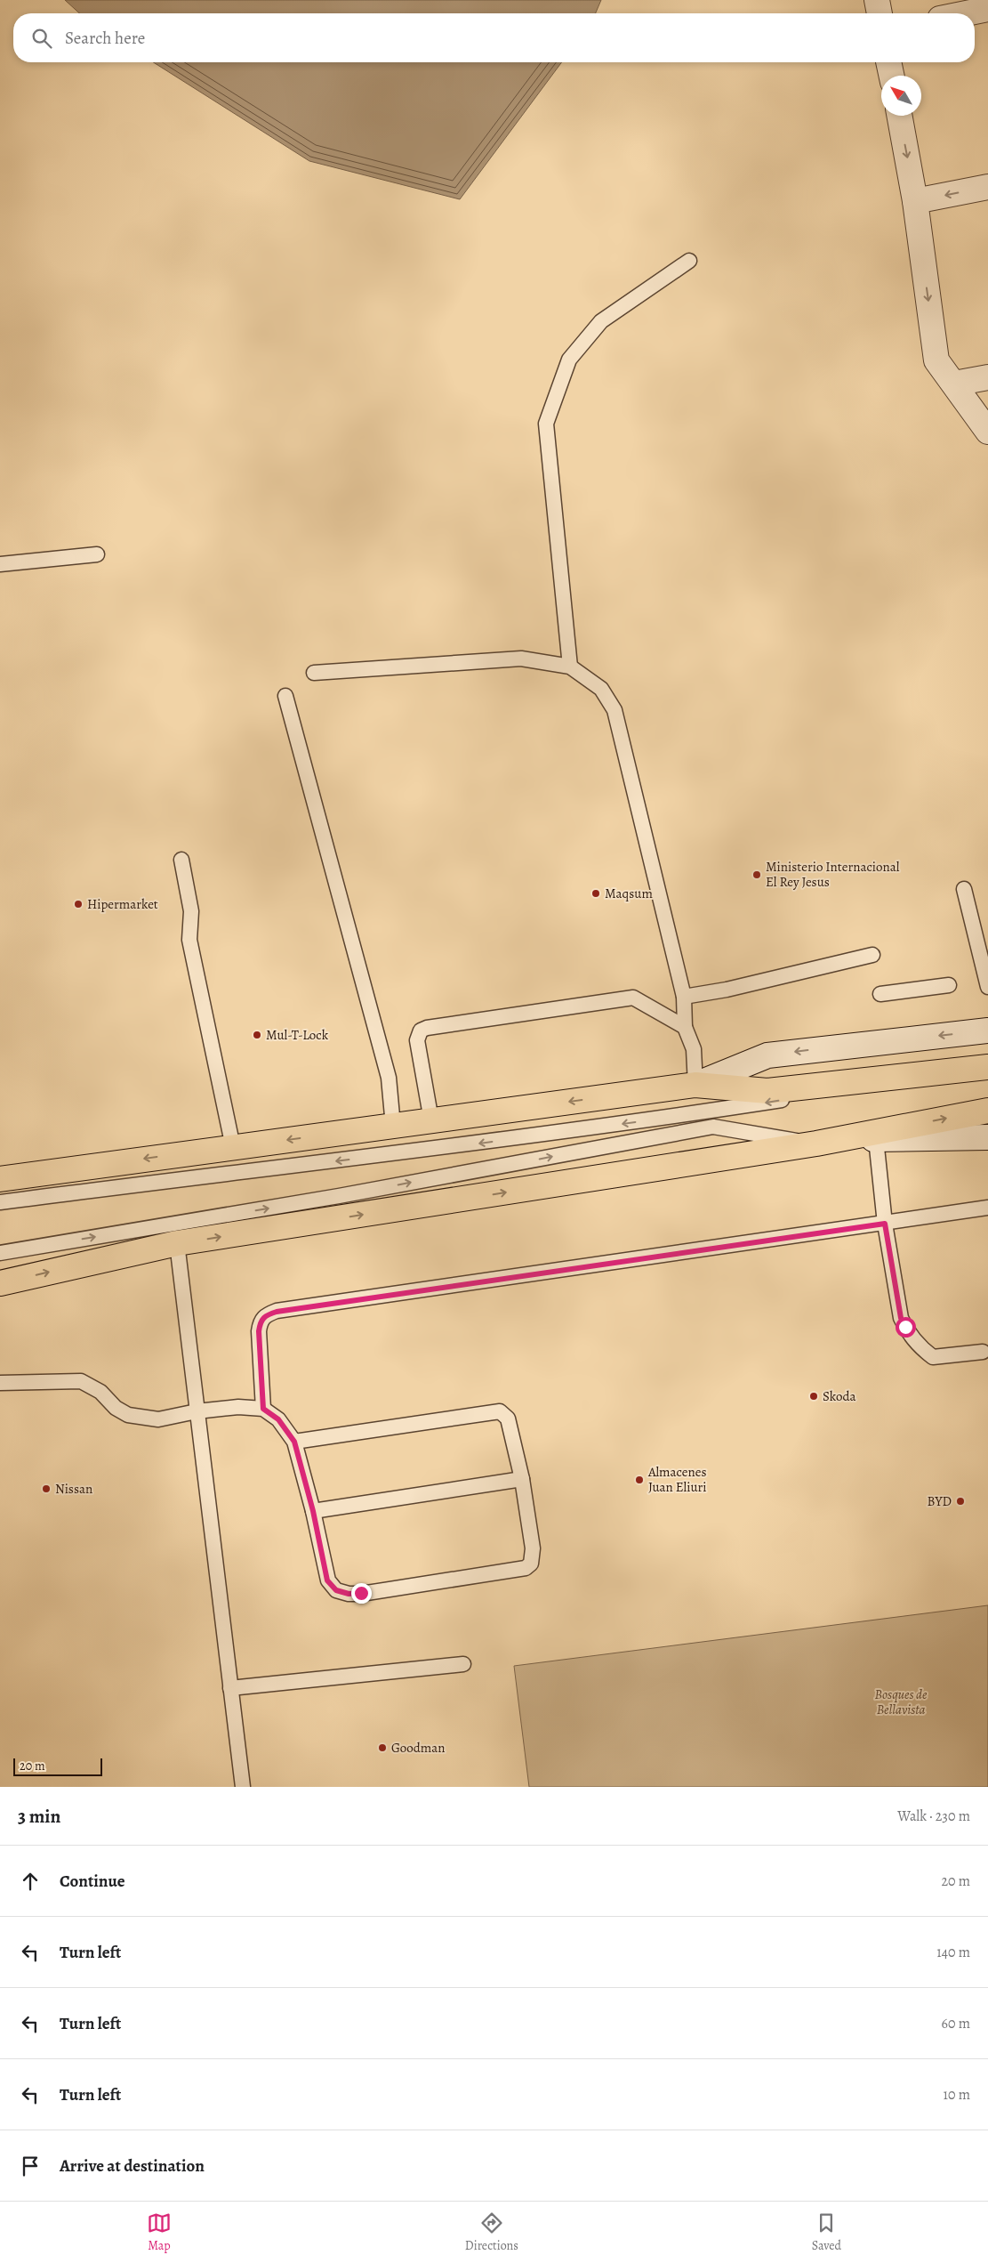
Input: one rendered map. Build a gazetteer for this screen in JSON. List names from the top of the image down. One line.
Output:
{"parks":["Bosques de Bellavista"],"places":["Ministerio Internacional El Rey Jesus","Maqsum","Hipermarket","Mul-T-Lock","Skoda","Almacenes Juan Eliuri","Nissan","BYD","Goodman"],"scale_bar":"20 m","north":"top left","page":{"search":"Search here","scale":"20 m","heading":["3 min","Walk · 230 m"],"list":[["Continue","20 m"],["Turn left","140 m"],["Turn left","60 m"],["Turn left","10 m"],"Arrive at destination"],"nav":["Map","Directions","Saved"]}}
